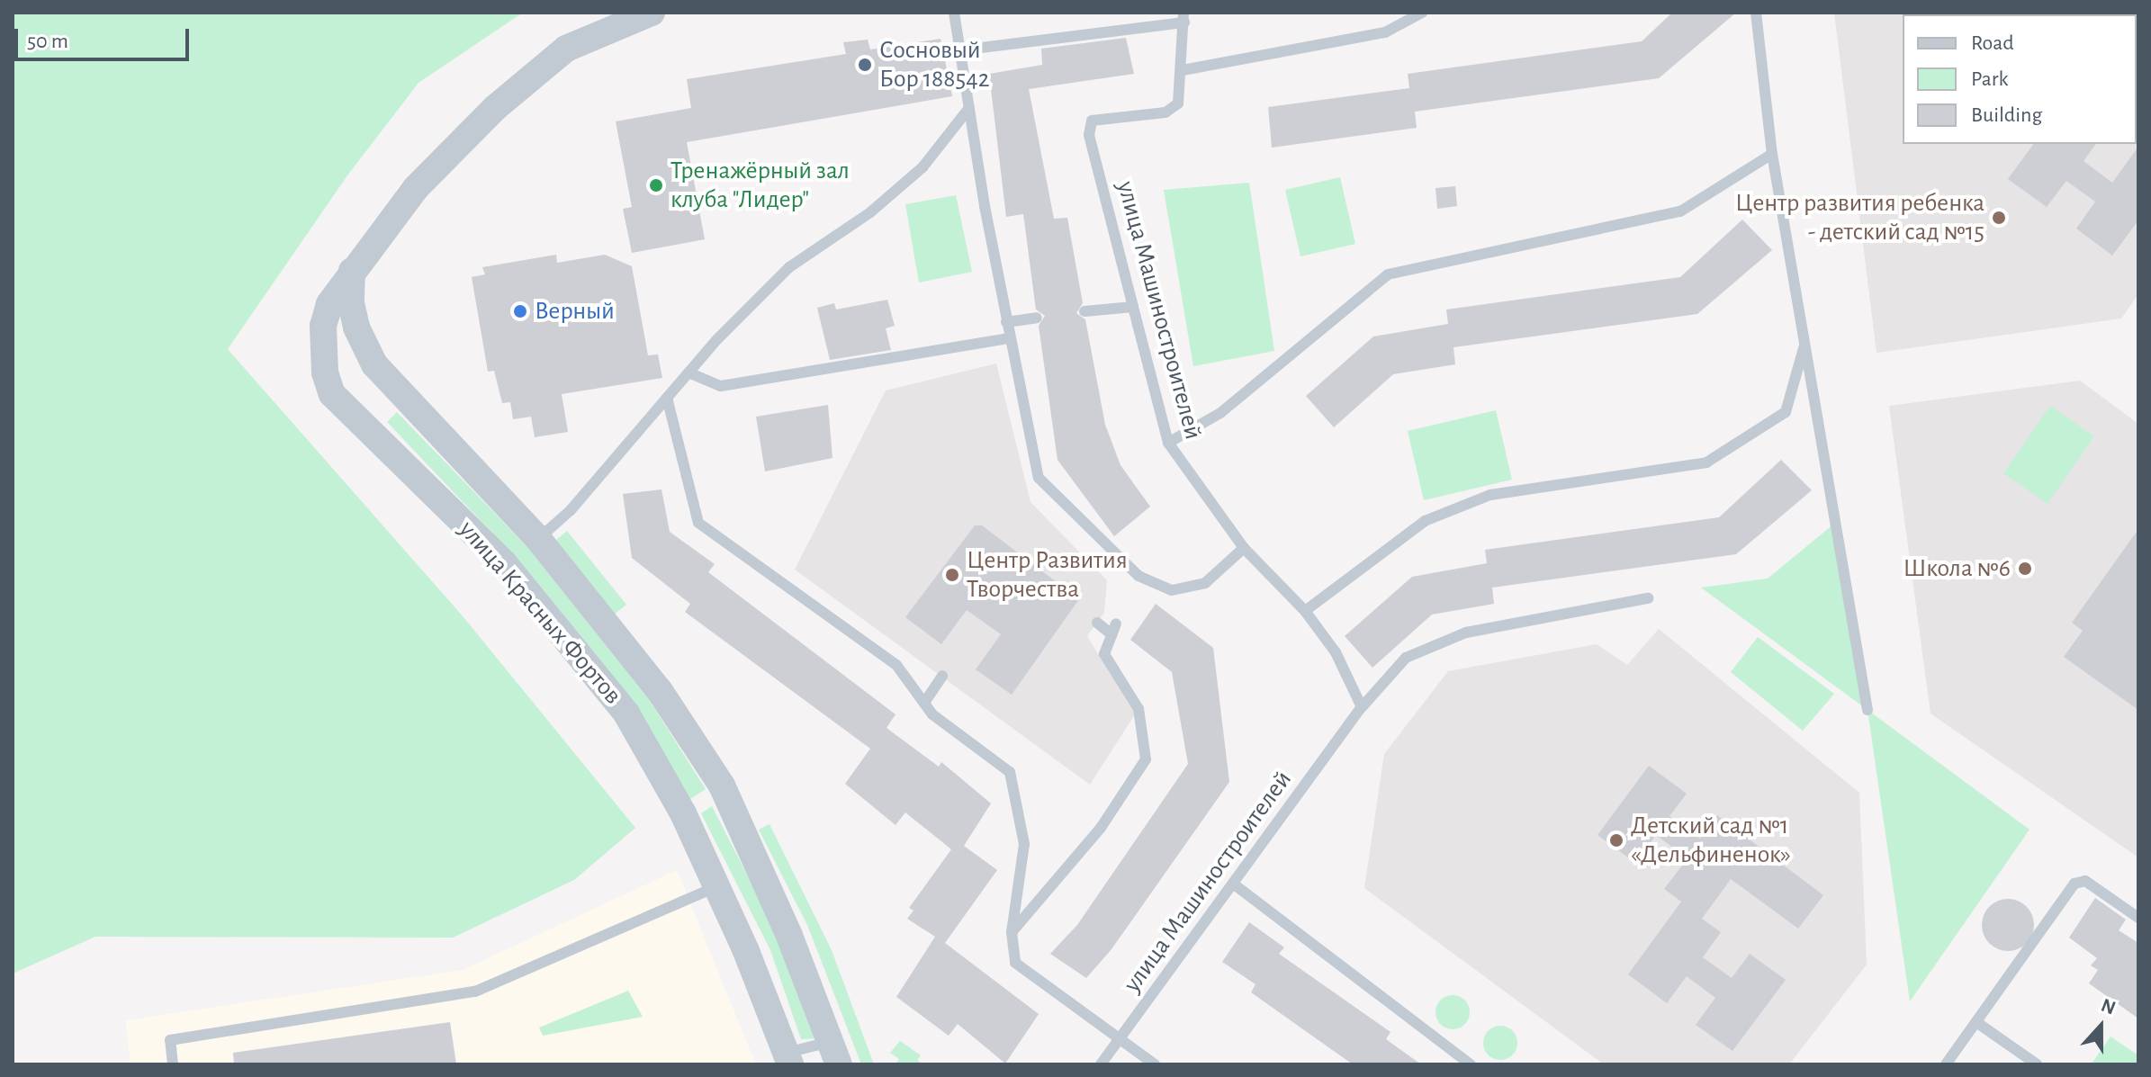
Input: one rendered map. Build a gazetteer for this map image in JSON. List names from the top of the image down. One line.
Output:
{"streets":{"street":["улица Красных Фортов"],"lane":["улица Машиностроителей"]},"places":["Сосновый Бор 188542","Тренажёрный зал клуба \"Лидер\"","Центр развития ребенка - детский сад №15","Верный","Школа №6","Центр Развития Творчества","Детский сад №1 «Дельфиненок»"],"legend":["Road","Park","Building"],"scale_bar":"50 m","north":"top"}
